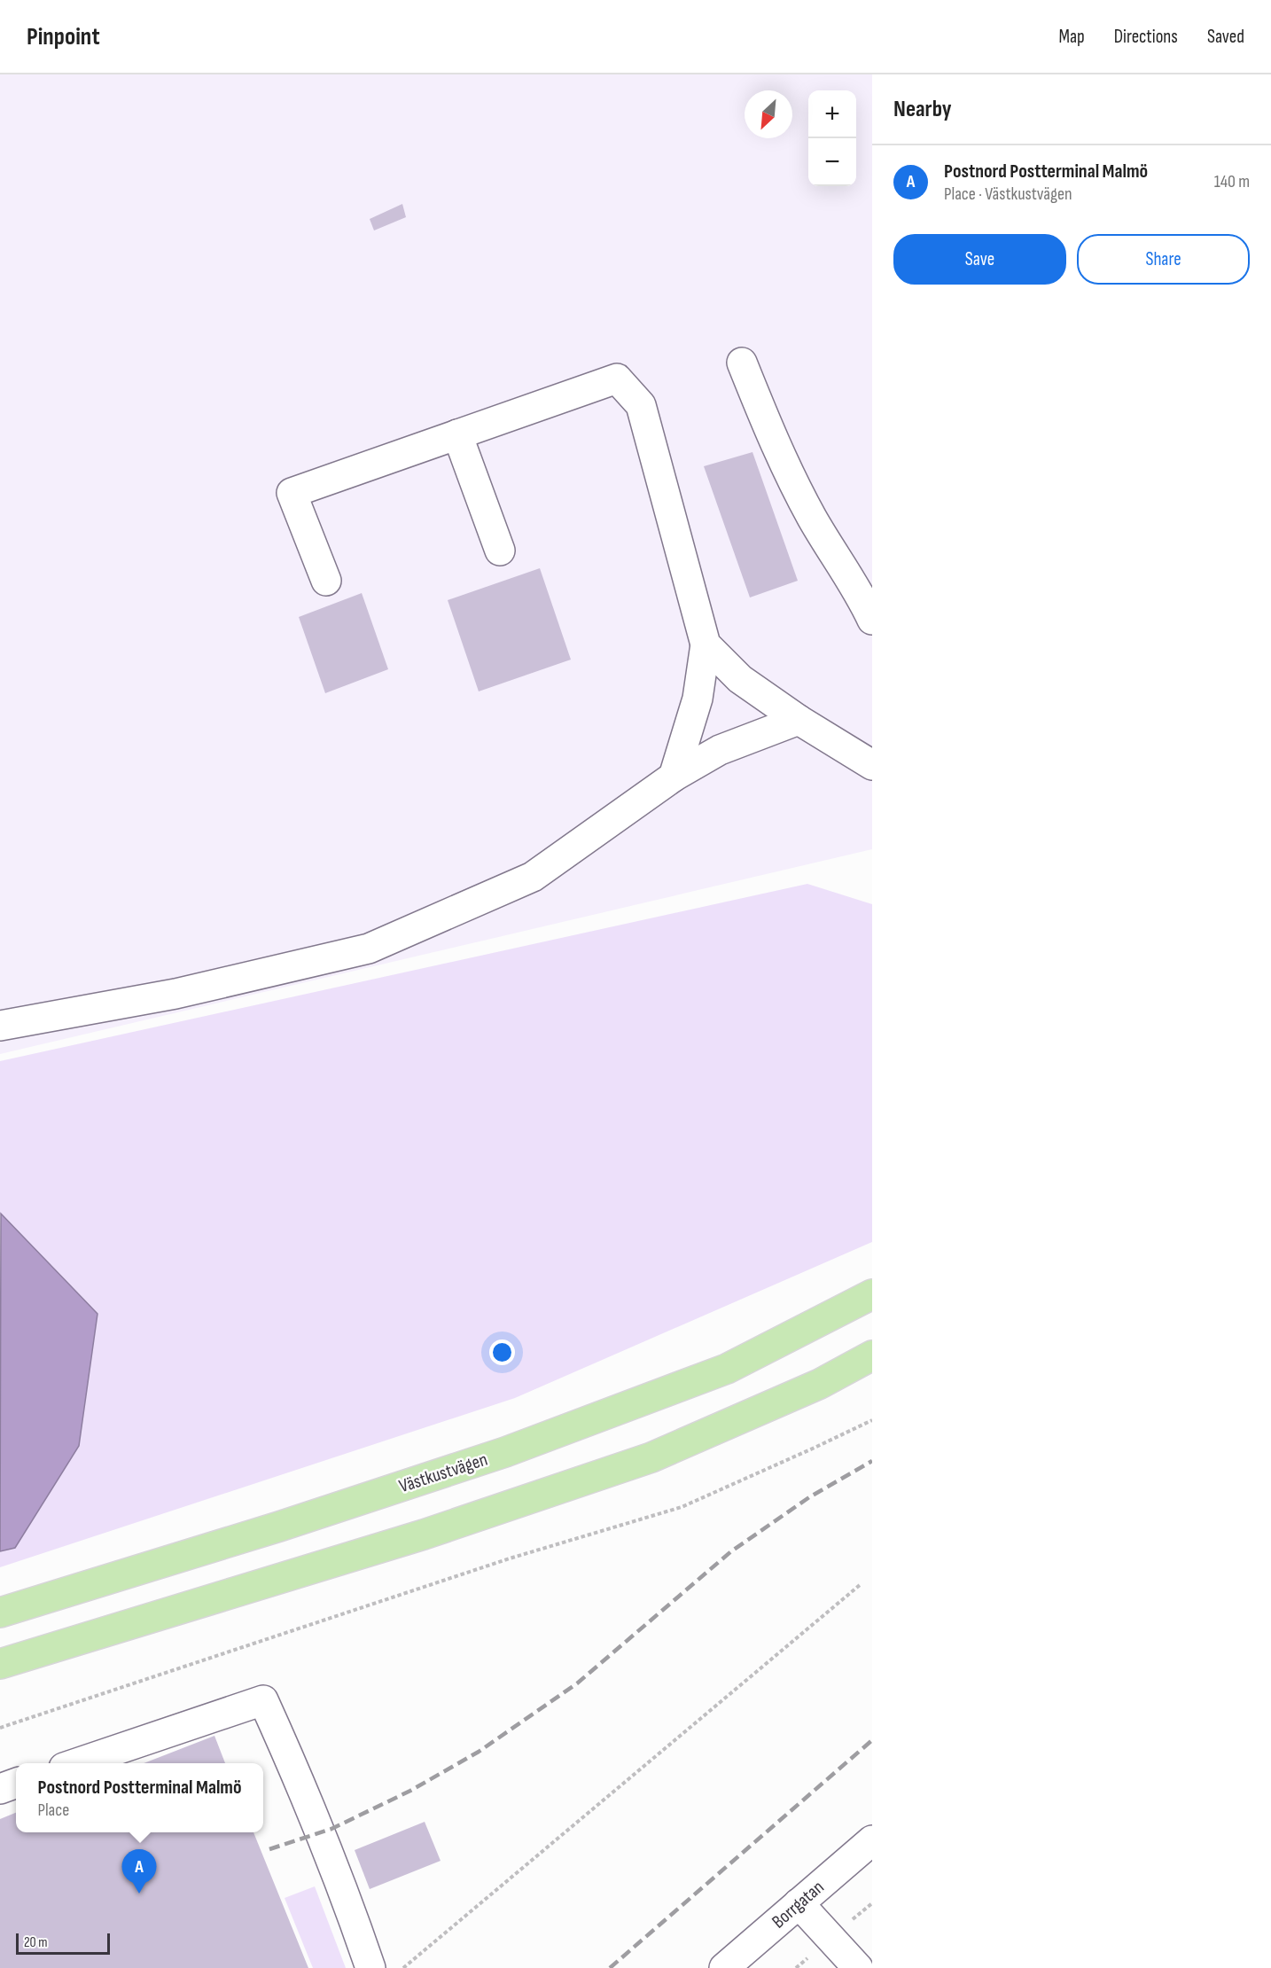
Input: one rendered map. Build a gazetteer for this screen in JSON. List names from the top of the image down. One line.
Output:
{"streets":{"main road":["Västkustvägen"],"street":["Borrgatan"]},"scale_bar":"20 m","north":"bottom left","page":{"header":"Pinpoint","nav":["Map","Directions","Saved"],"heading":"Nearby","map_buttons":["+","−"],"list":[{"mark":"A","name":"Postnord Postterminal Malmö","note":"Place · Västkustvägen","value":"140 m"}],"buttons":["Save","Share"],"popup":["Postnord Postterminal Malmö","Place"],"pins":"A","scale":"20 m"}}
